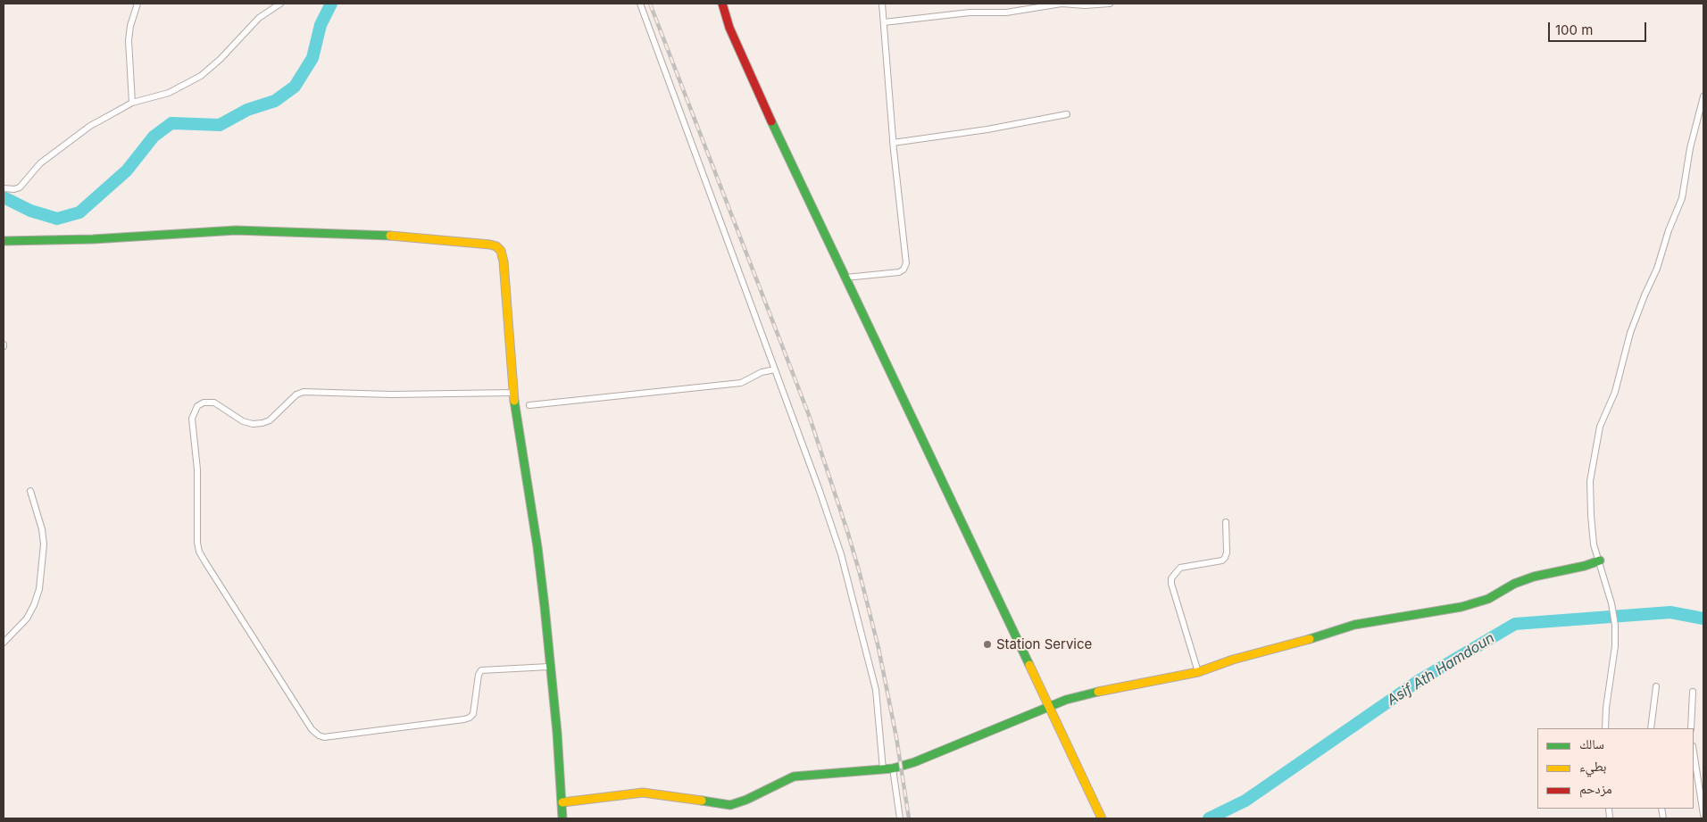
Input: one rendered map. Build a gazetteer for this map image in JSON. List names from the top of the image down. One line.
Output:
{"water":["Asif Ath Hamdoun"],"places":["Station Service"],"legend":["سالك","بطيء","مزدحم"],"scale_bar":"100 m"}
